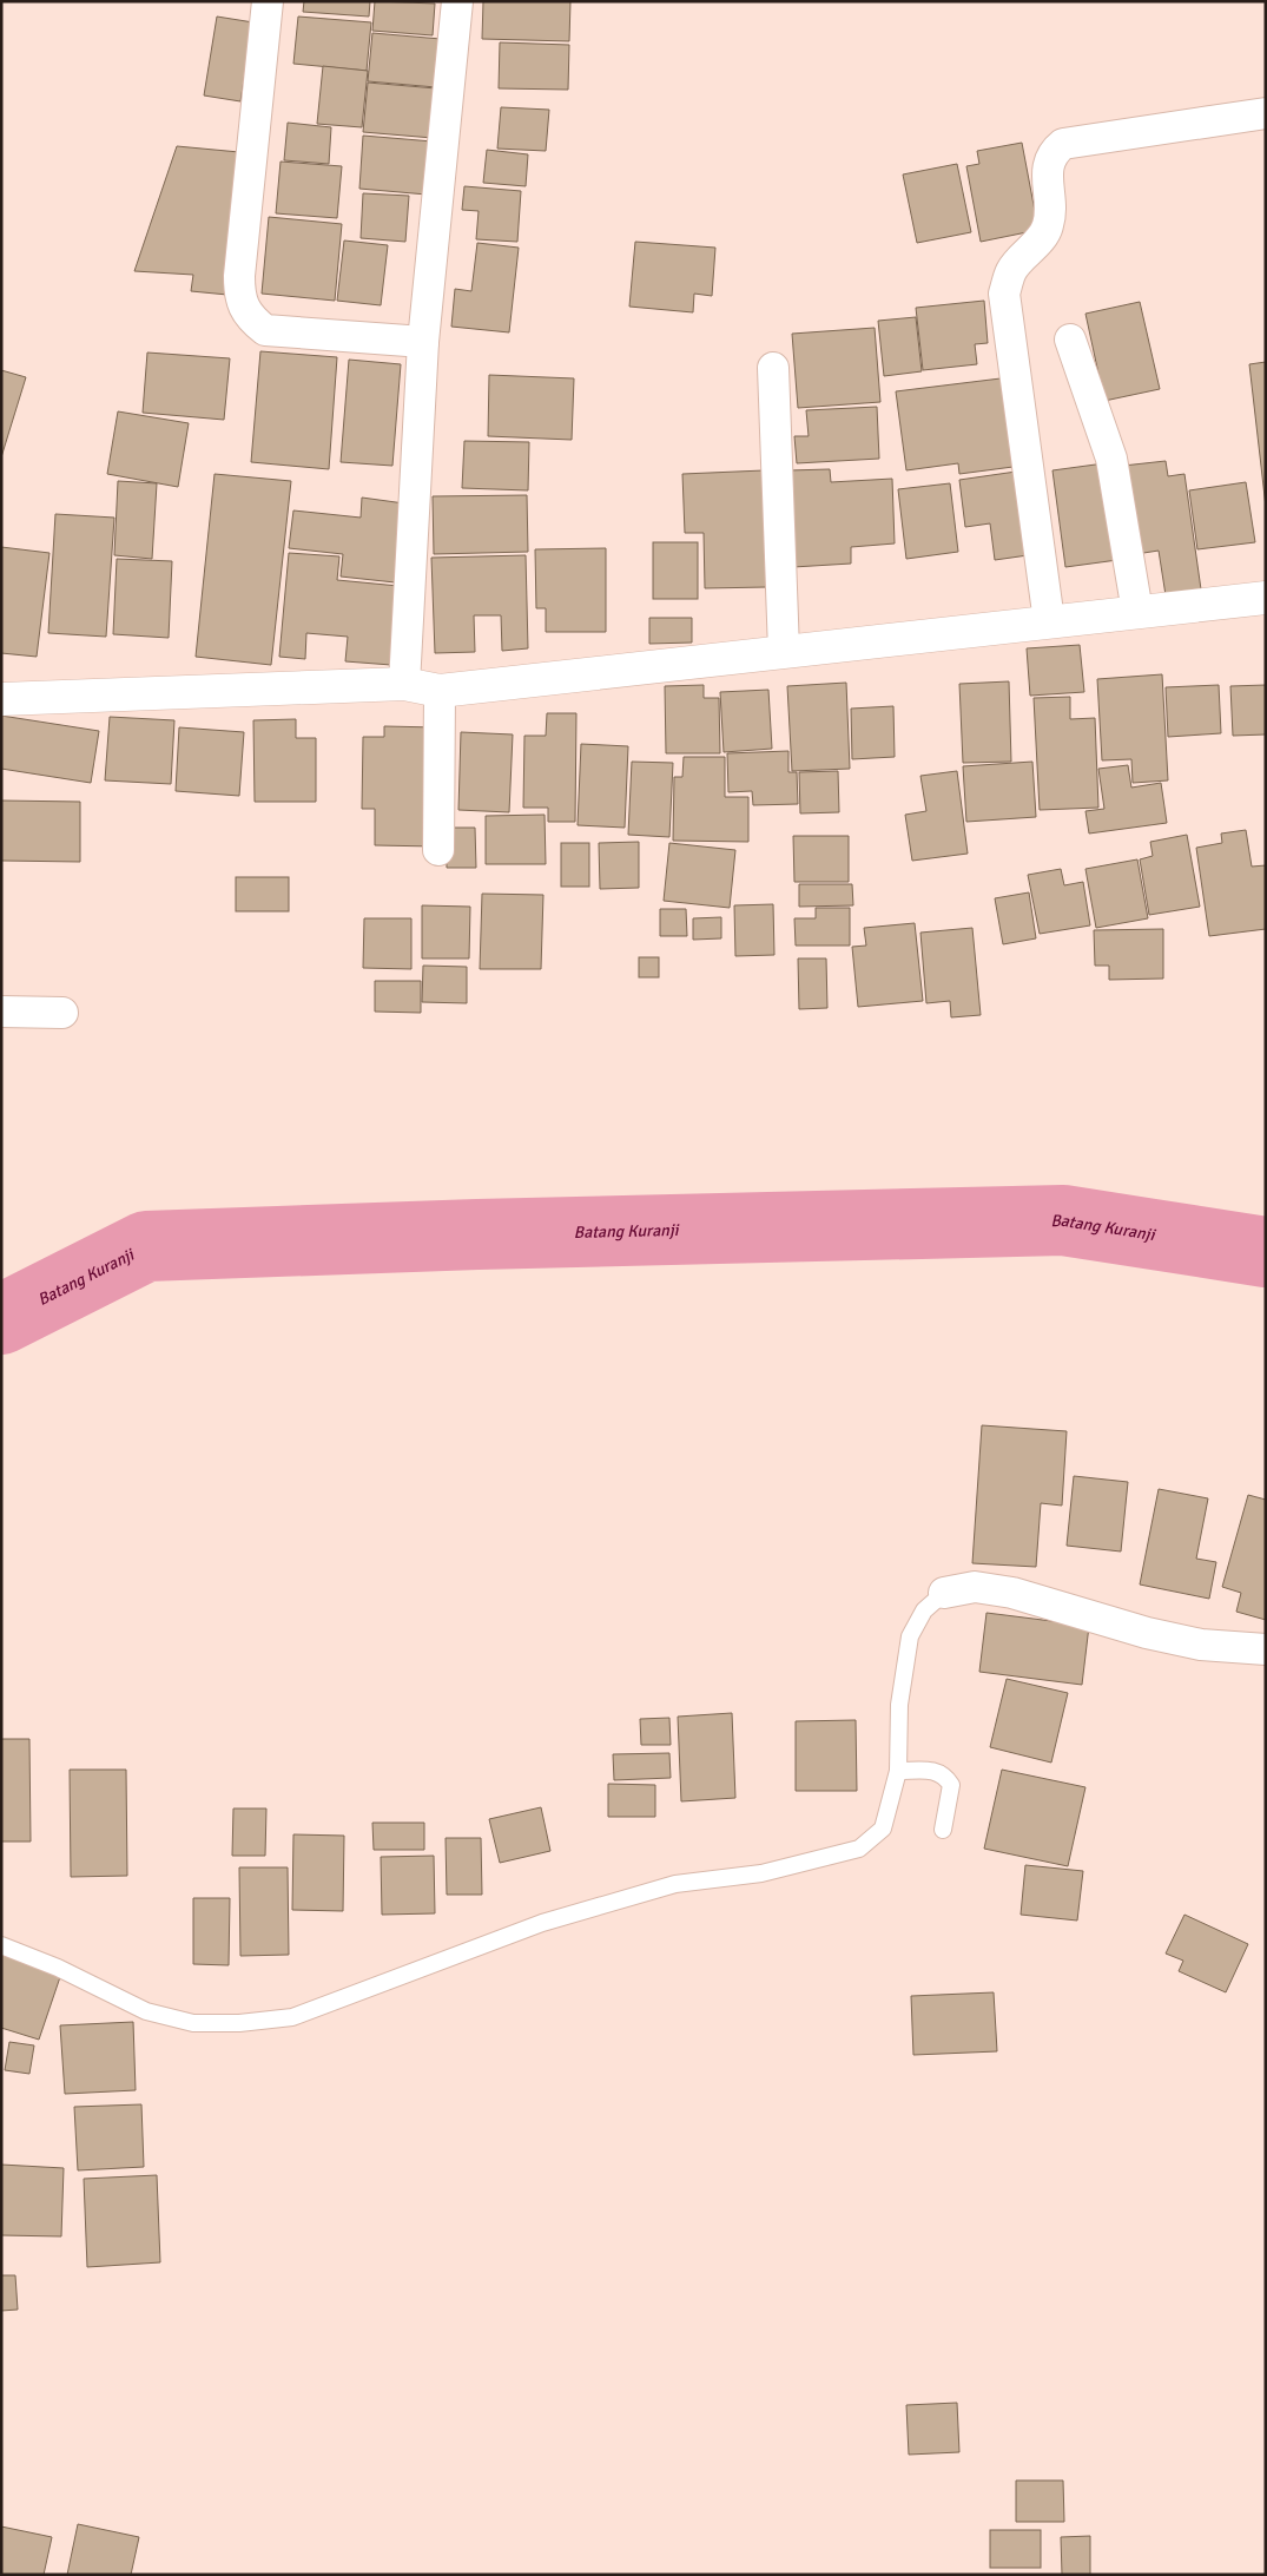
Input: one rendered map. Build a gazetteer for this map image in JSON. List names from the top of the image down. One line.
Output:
{"water":["Batang Kuranji"]}
